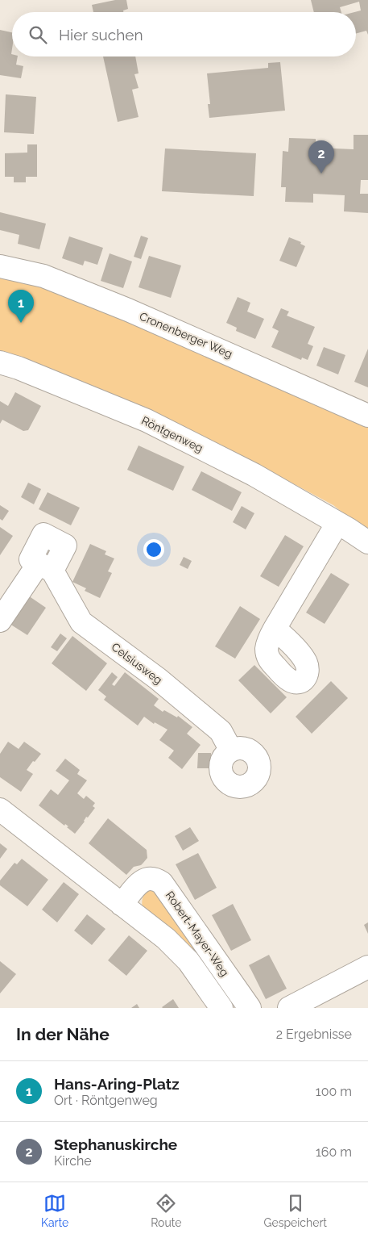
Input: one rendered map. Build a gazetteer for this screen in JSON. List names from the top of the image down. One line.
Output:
{"streets":{"street":["Cronenberger Weg","Röntgenweg","Celsiusweg","Robert-Mayer-Weg"]},"page":{"search":"Hier suchen","pins":["2","1"],"heading":["In der Nähe","2 Ergebnisse"],"list":[{"mark":"1","name":"Hans-Aring-Platz","note":"Ort · Röntgenweg","value":"100 m"},{"mark":"2","name":"Stephanuskirche","note":"Kirche","value":"160 m"}],"nav":["Karte","Route","Gespeichert"]}}
